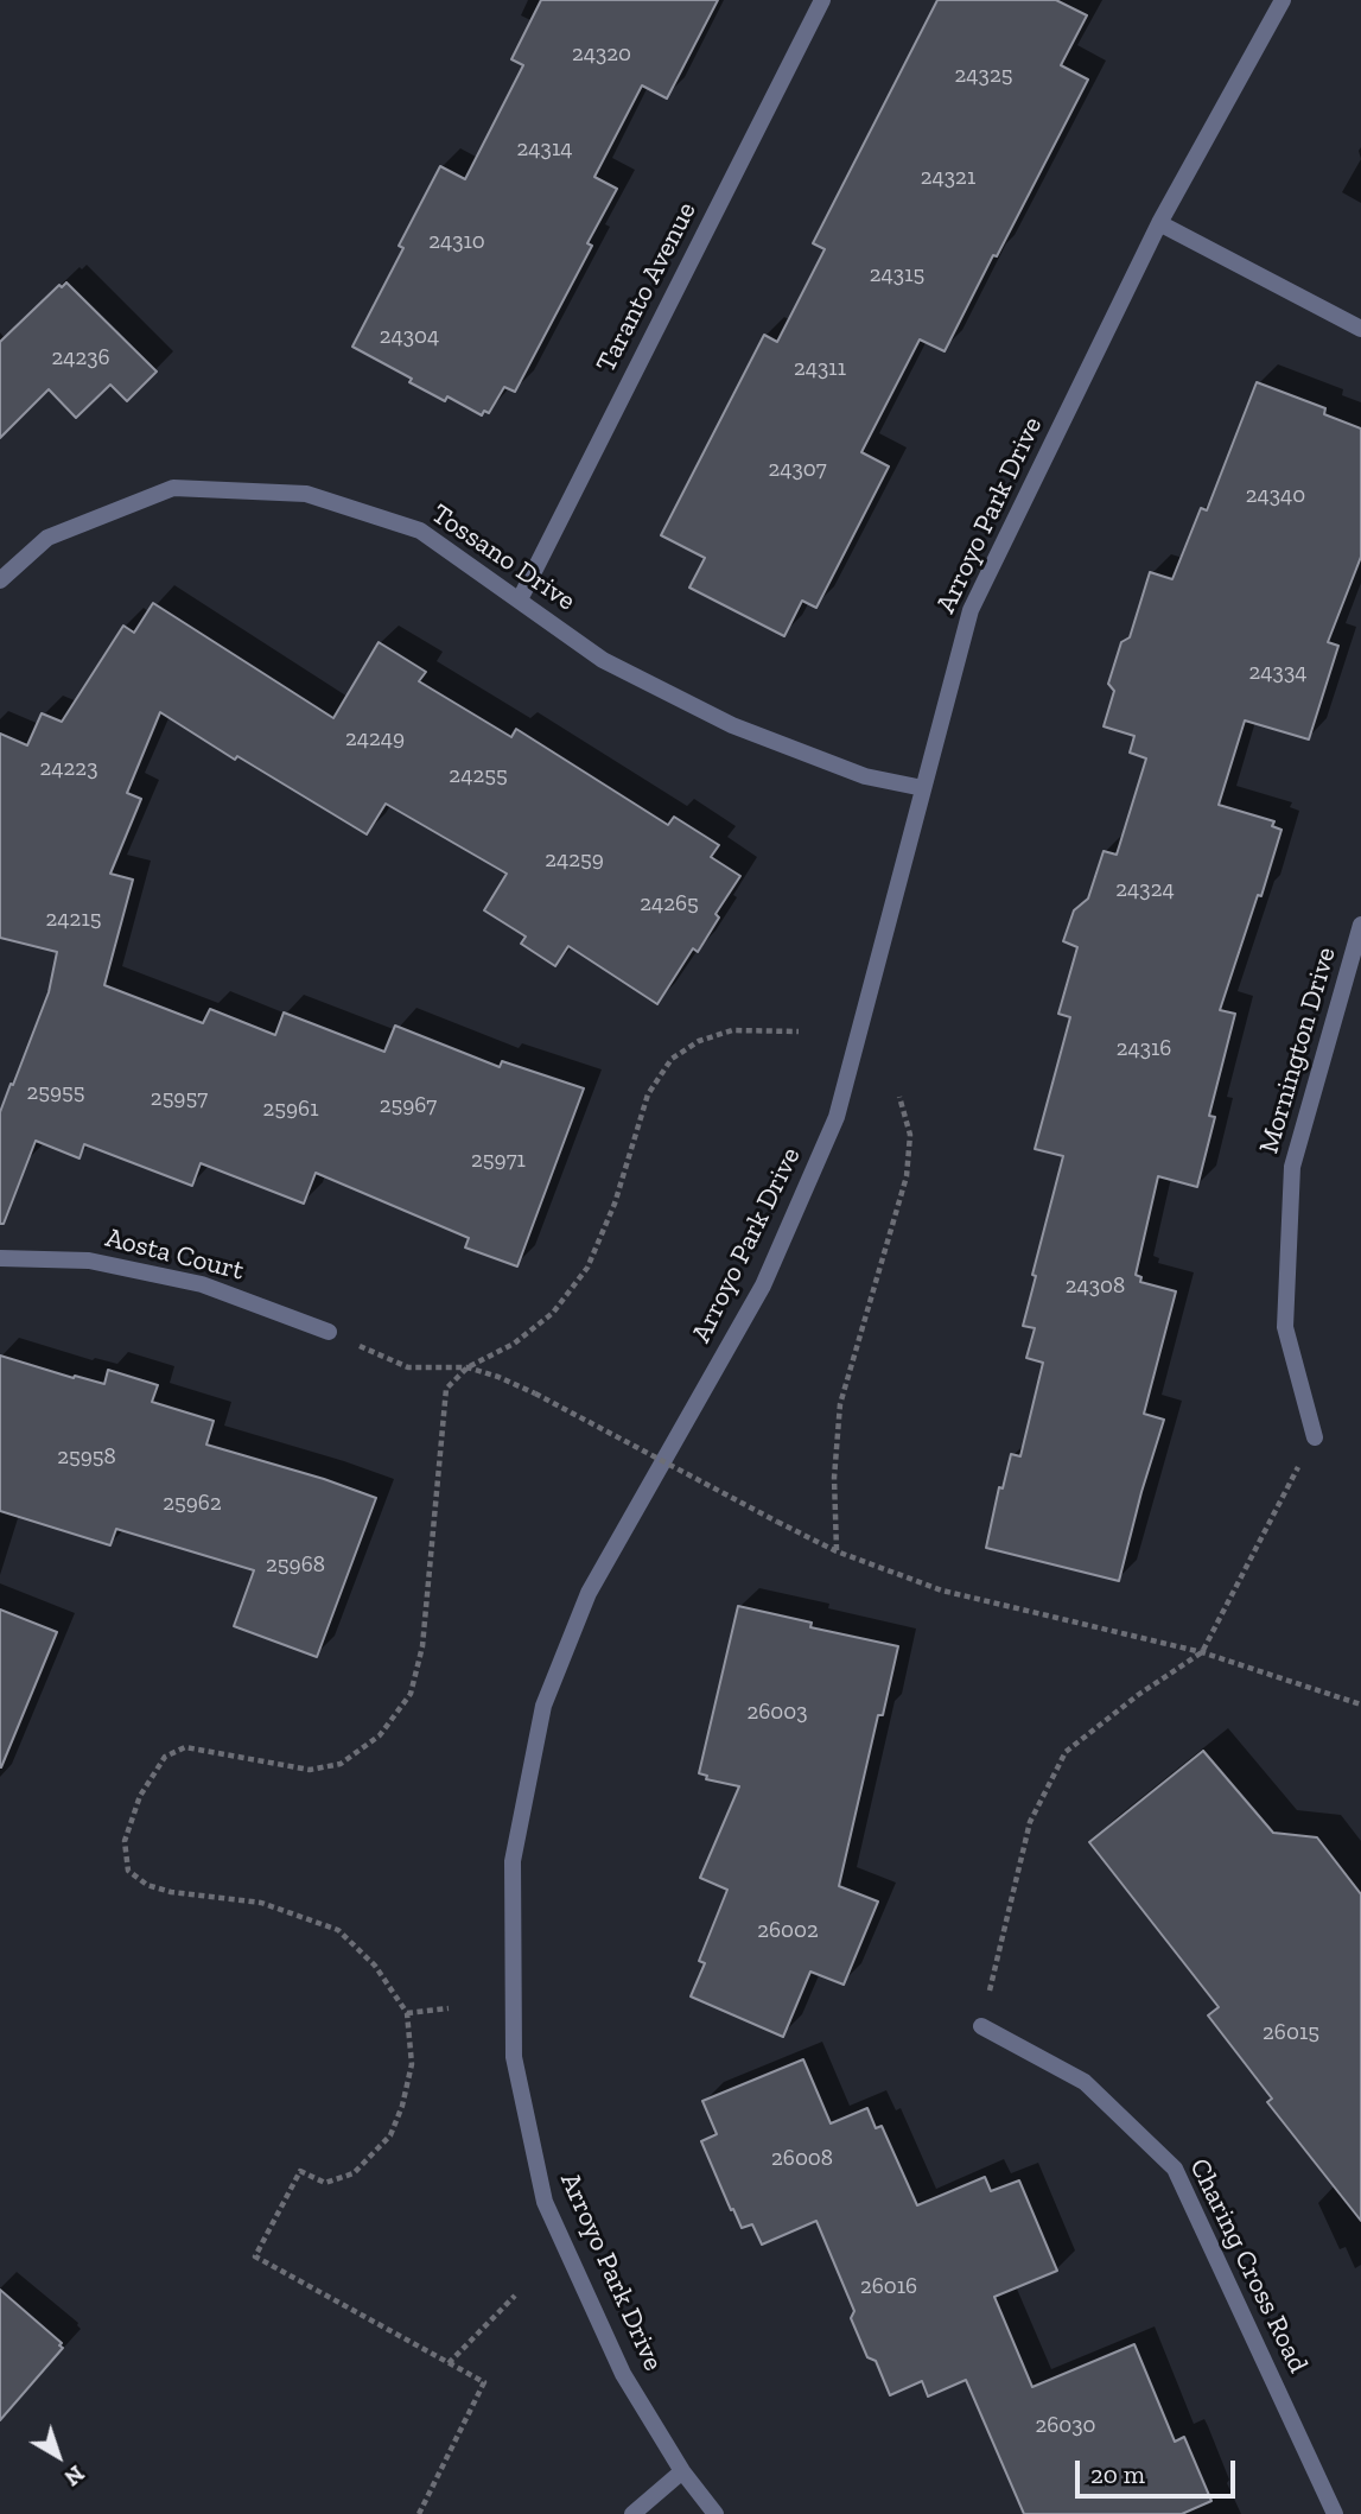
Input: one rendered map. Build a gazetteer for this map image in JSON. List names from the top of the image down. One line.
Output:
{"streets":{"street":["Taranto Avenue","Arroyo Park Drive","Tossano Drive","Mornington Drive","Aosta Court","Charing Cross Road"]},"crossings":[["Taranto Avenue","Tossano Drive"],["Arroyo Park Drive","Tossano Drive"]],"house_numbers":["24320","24325","24314","24321","24310","24315","24304","24236","24311","24307","24340","24334","24249","24223","24255","24259","24324","24265","24215","24316","25955","25957","25967","25961","25971","24308","25958","25962","25968","26003","26002","26015","26008","26016","26030"],"scale_bar":"20 m","north":"bottom right"}
